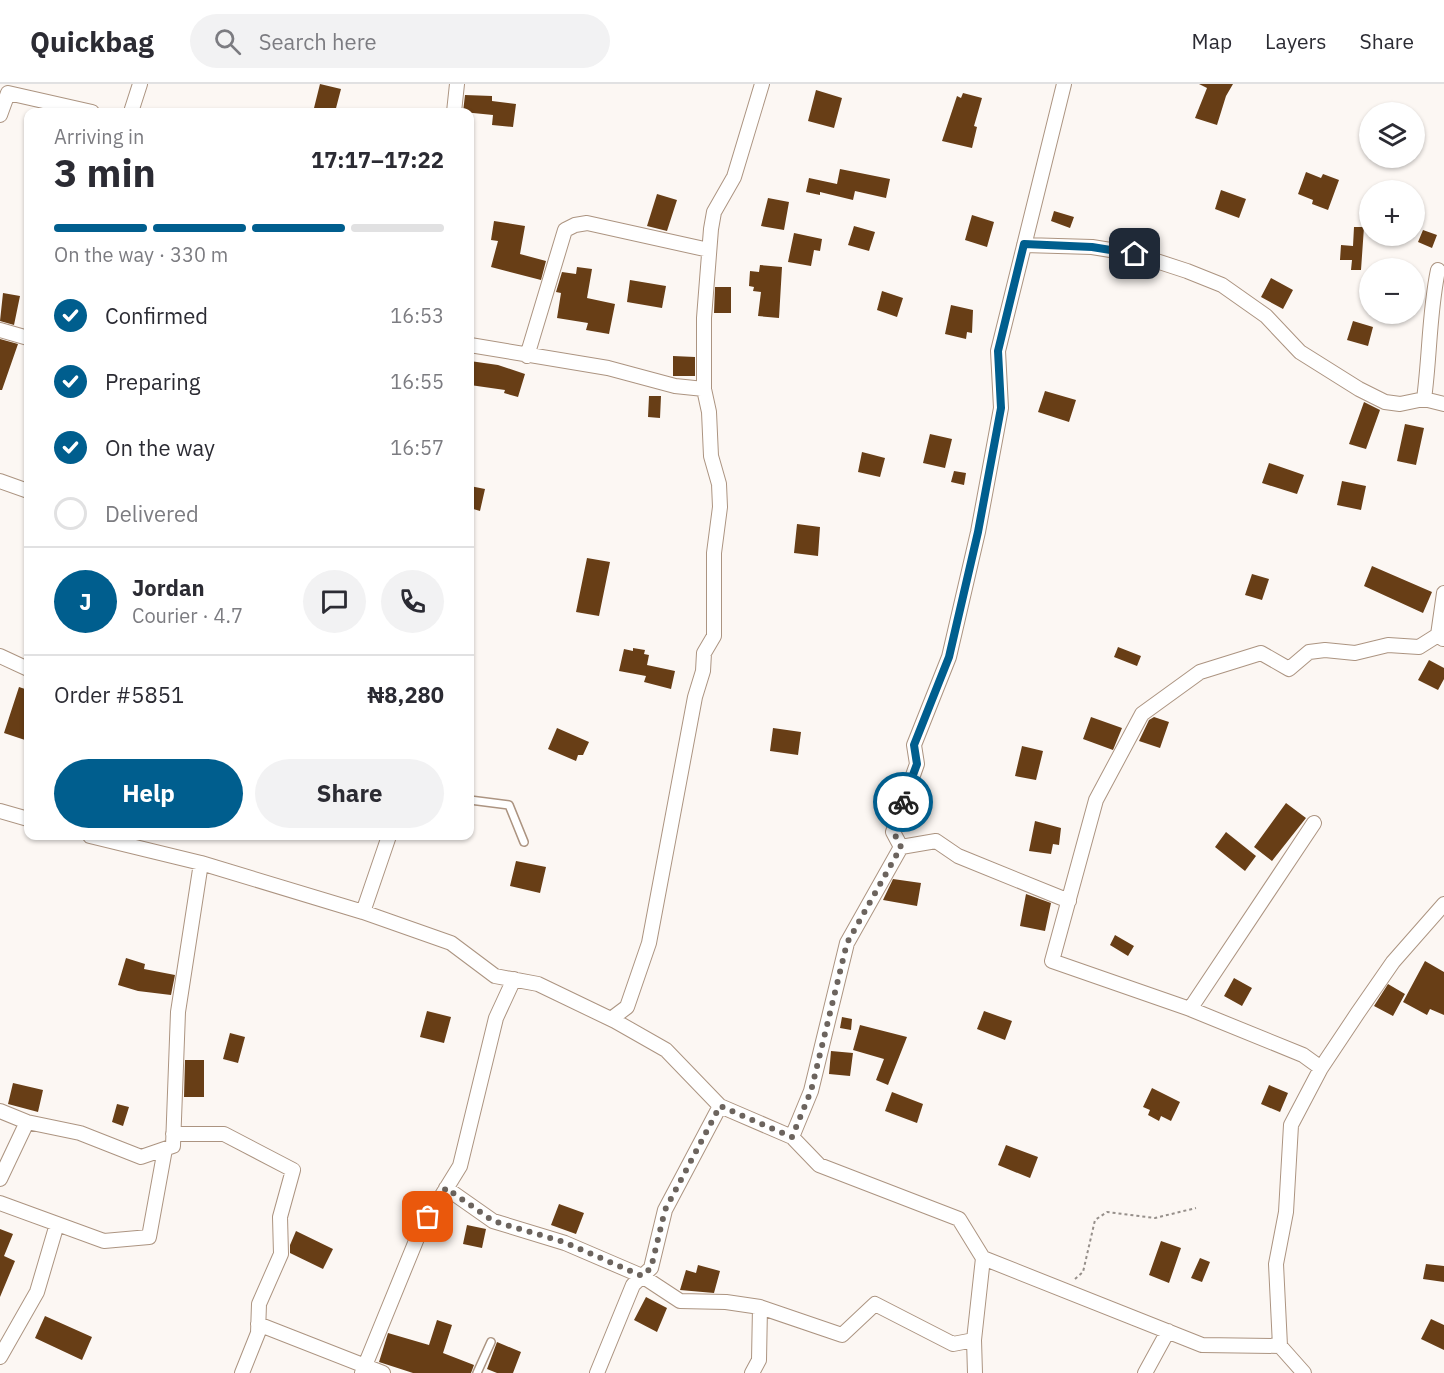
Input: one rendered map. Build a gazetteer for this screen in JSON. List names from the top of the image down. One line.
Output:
{"page":{"header":"Quickbag","search":"Search here","nav":["Map","Layers","Share"],"map_buttons":["+","−"],"heading":["3 min","Arriving in","17:17–17:22"],"panel":["Jordan","Courier · 4.7","Order #5851","₦8,280"],"bar":"On the way · 330 m","list":[["Confirmed","16:53"],["Preparing","16:55"],["On the way","16:57"],"Delivered"],"round":"J","buttons":["Help","Share"]}}
